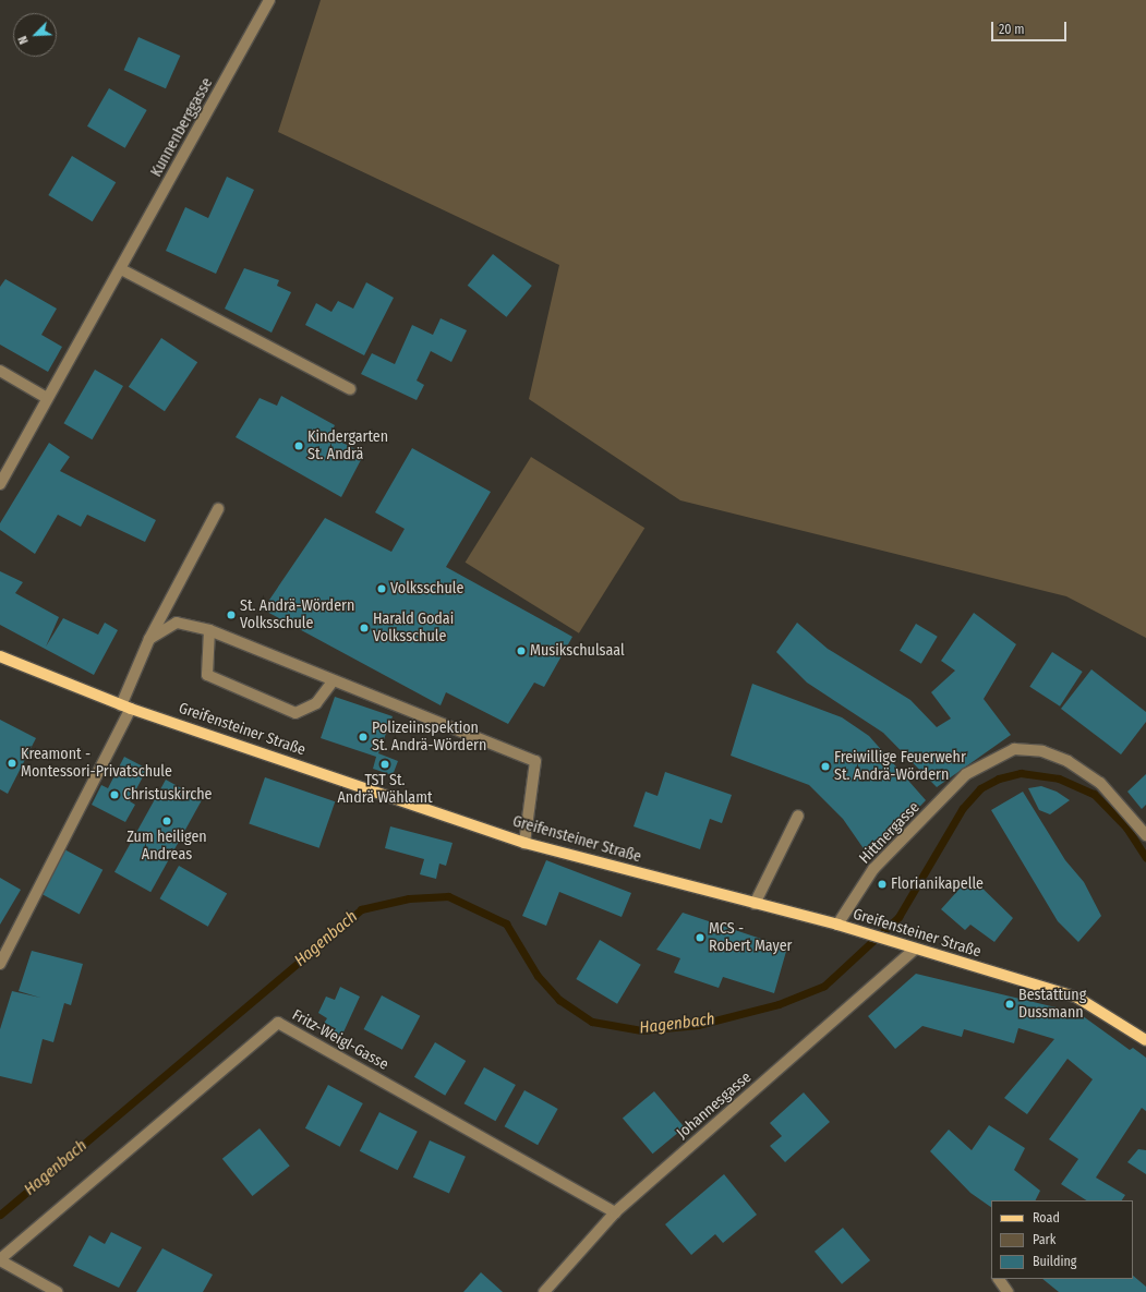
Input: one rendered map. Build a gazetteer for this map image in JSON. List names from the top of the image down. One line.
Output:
{"streets":{"main road":["Greifensteiner Straße"],"street":["Kunnenberggasse","Hittnergasse","Fritz-Weigl-Gasse","Johannesgasse"]},"crossings":[["Greifensteiner Straße","Hittnergasse"],["Greifensteiner Straße","Johannesgasse"],["Fritz-Weigl-Gasse","Johannesgasse"]],"water":["Hagenbach"],"places":["Kindergarten St. Andrä","Volksschule","St. Andrä-Wördern Volksschule","Harald Godai Volksschule","Musikschulsaal","Polizeiinspektion St. Andrä-Wördern","Kreamont - Montessori-Privatschule","TST St. Andrä Wählamt","Freiwillige Feuerwehr St. Andrä-Wördern","Christuskirche","Zum heiligen Andreas","Florianikapelle","MCS - Robert Mayer","Bestattung Dussmann"],"legend":["Road","Park","Building"],"scale_bar":"20 m","north":"bottom left"}
